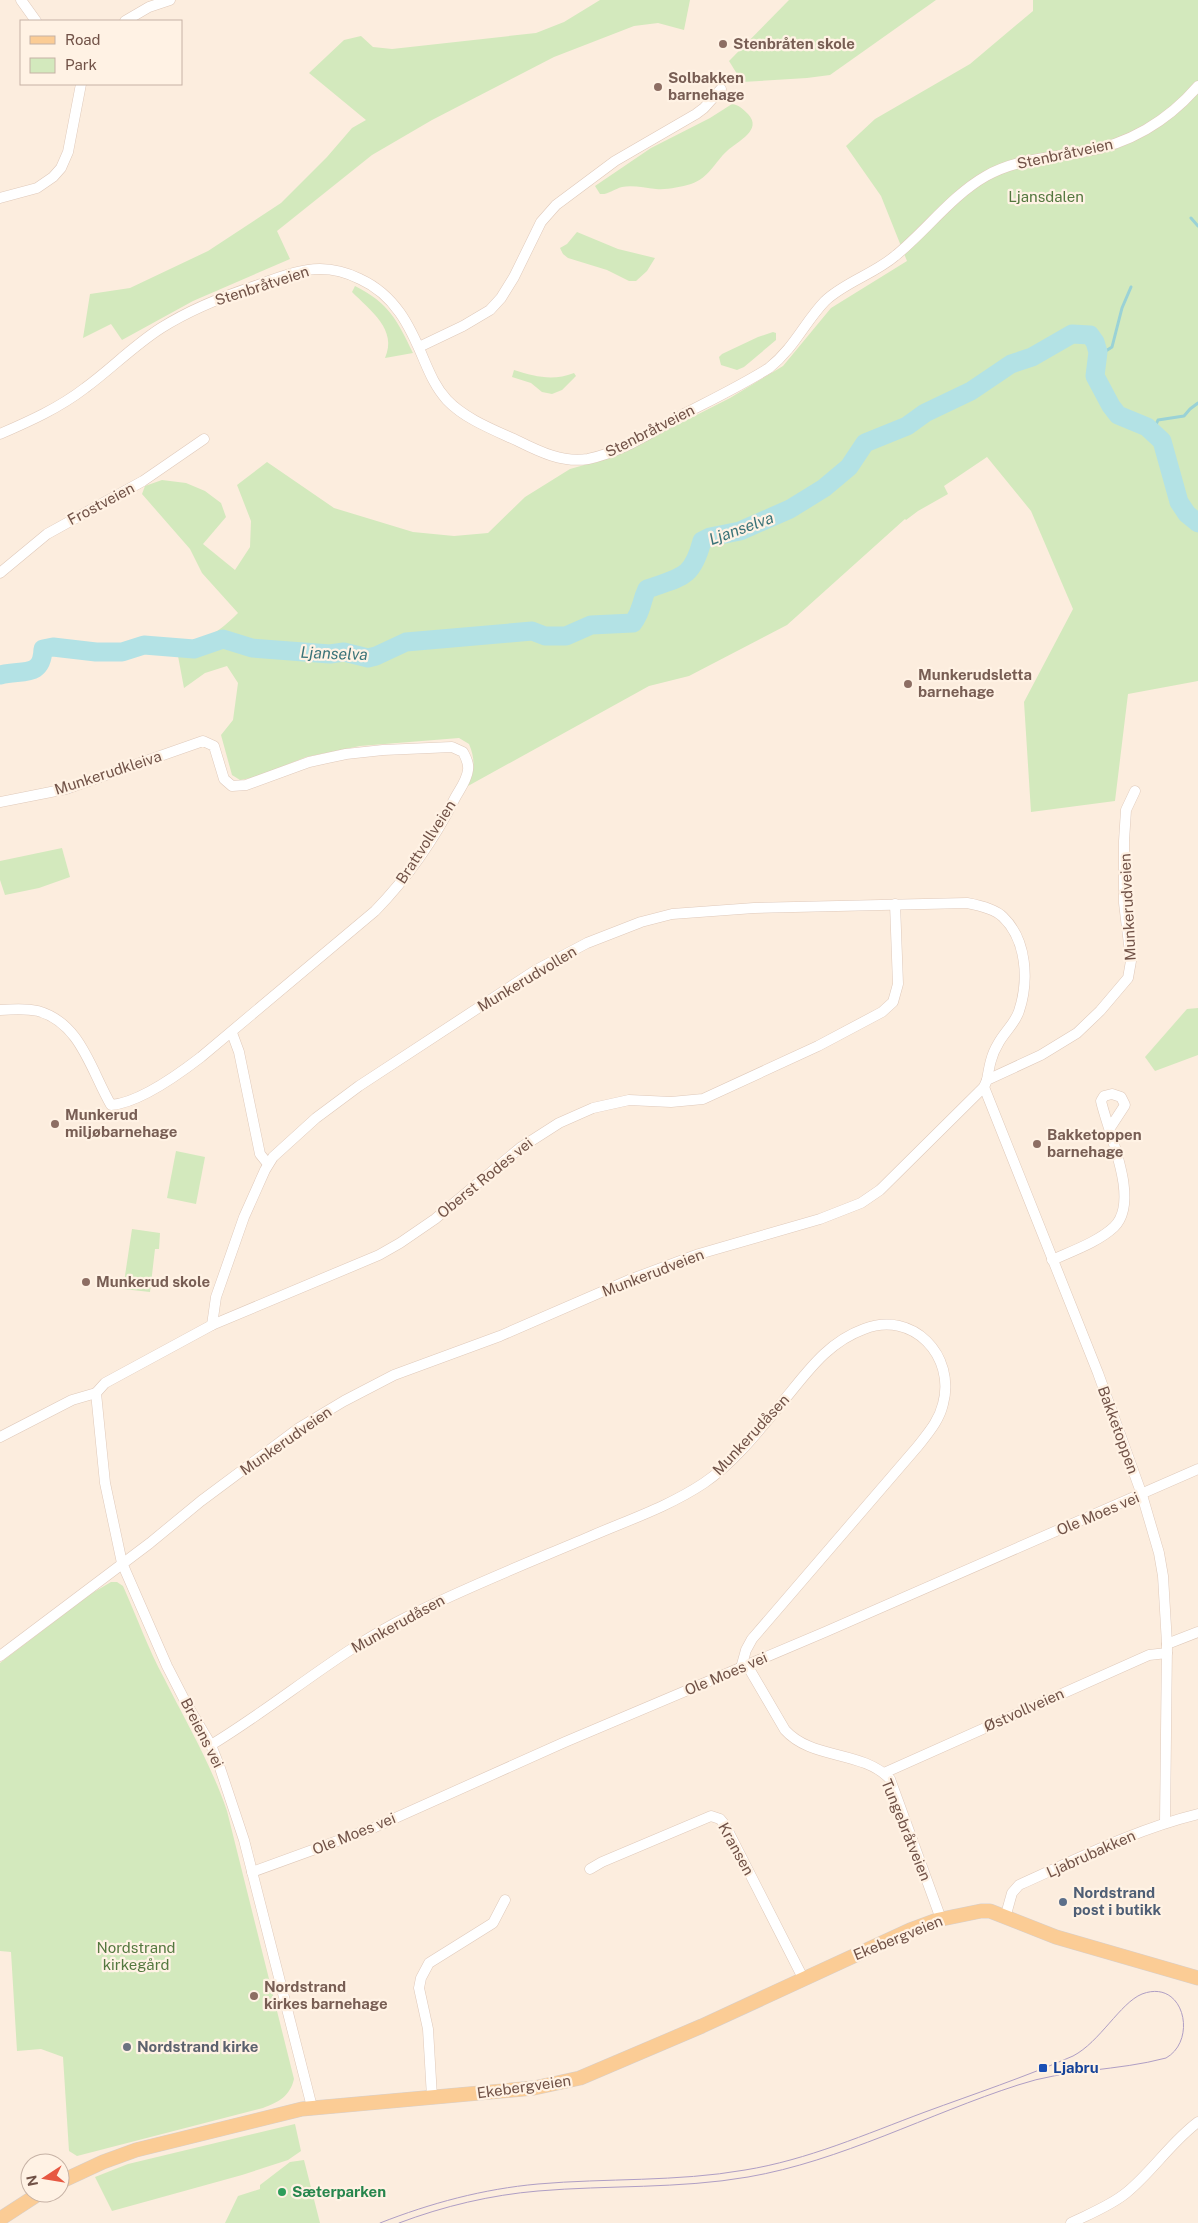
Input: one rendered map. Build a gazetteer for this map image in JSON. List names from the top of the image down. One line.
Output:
{"streets":{"main road":["Ekebergveien"],"street":["Stenbråtveien","Frostveien","Munkerudkleiva","Brattvollveien","Munkerudveien","Munkerudvollen","Oberst Rodes vei","Bakketoppen","Munkerudåsen","Ole Moes vei","Østvollveien","Breiens vei","Tungebråtveien","Kransen","Ljabrubakken"]},"crossings":[["Munkerudkleiva","Brattvollveien"],["Munkerudveien","Munkerudvollen"],["Munkerudveien","Bakketoppen"],["Munkerudveien","Breiens vei"],["Munkerudvollen","Oberst Rodes vei"],["Munkerudvollen","Bakketoppen"],["Oberst Rodes vei","Breiens vei"],["Bakketoppen","Ole Moes vei"],["Bakketoppen","Østvollveien"],["Bakketoppen","Ljabrubakken"],["Munkerudåsen","Ole Moes vei"],["Munkerudåsen","Breiens vei"],["Munkerudåsen","Tungebråtveien"],["Ole Moes vei","Breiens vei"],["Ole Moes vei","Tungebråtveien"],["Østvollveien","Tungebråtveien"],["Breiens vei","Ekebergveien"],["Tungebråtveien","Ekebergveien"],["Kransen","Ekebergveien"],["Ljabrubakken","Ekebergveien"]],"water":["Ljanselva"],"parks":["Ljansdalen","Nordstrand kirkegård"],"places":{"other":["Stenbråten skole","Solbakken barnehage","Munkerudsletta barnehage","Munkerud miljøbarnehage","Bakketoppen barnehage","Munkerud skole","Nordstrand post i butikk","Nordstrand kirkes barnehage","Nordstrand kirke","Sæterparken"],"transit":["Ljabru"]},"legend":["Road","Park"],"north":"left"}
